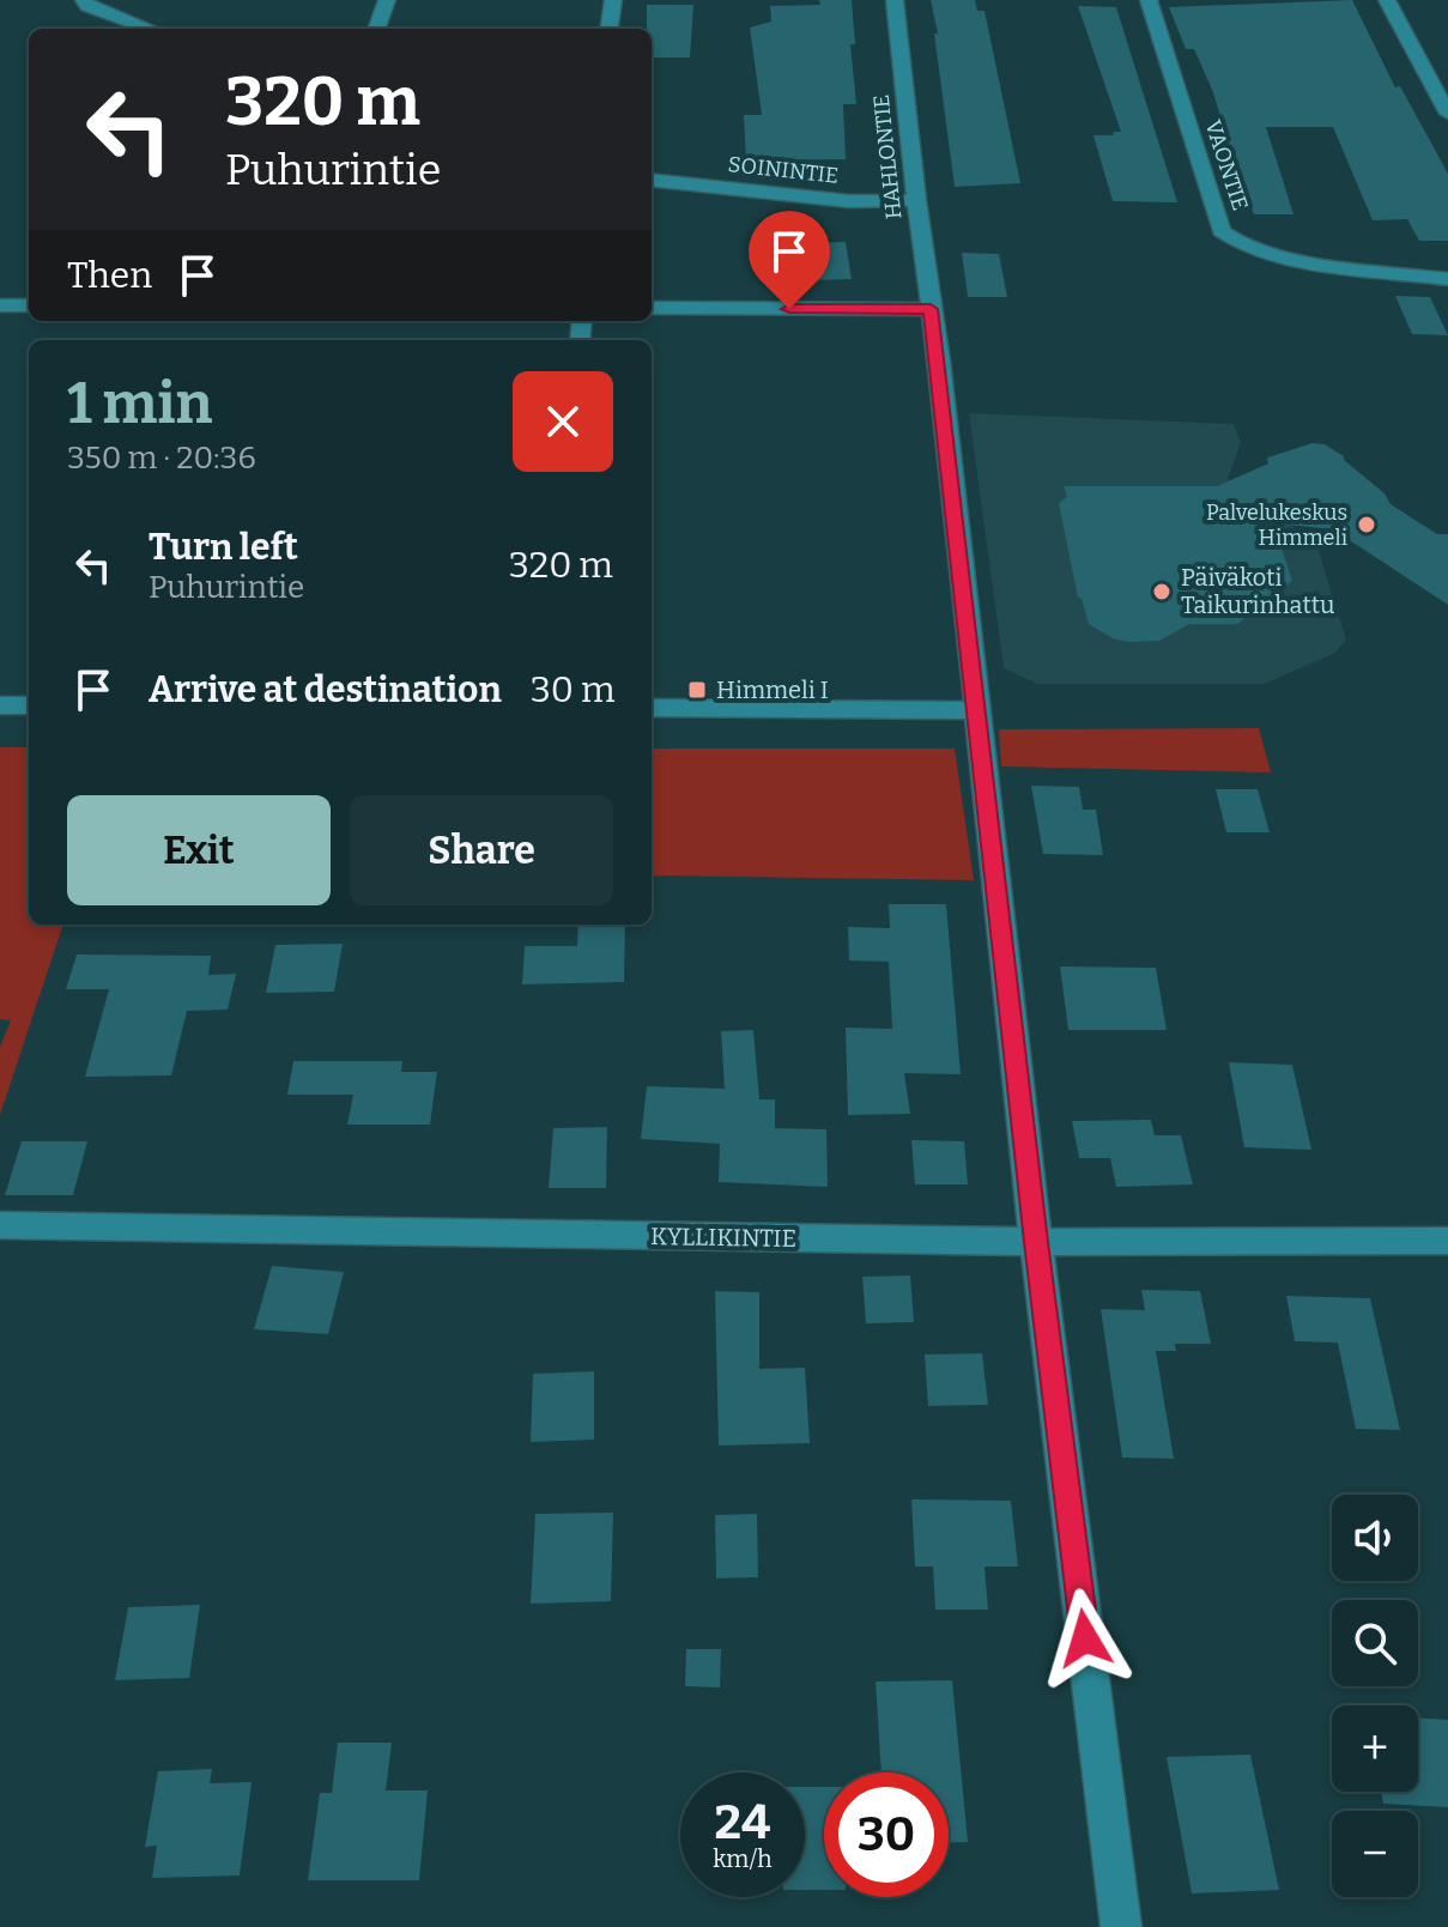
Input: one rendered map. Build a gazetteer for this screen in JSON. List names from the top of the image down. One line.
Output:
{"streets":{"street":["HAHLONTIE","VAONTIE","SOININTIE","KYLLIKINTIE"]},"crossings":[["HAHLONTIE","SOININTIE"],["HAHLONTIE","KYLLIKINTIE"]],"places":{"other":["Palvelukeskus Himmeli","Päiväkoti Taikurinhattu"],"transit":["Himmeli I"]},"page":{"turn":["320 m","Puhurintie"],"then":"Then","heading":["1 min","350 m · 20:36"],"list":[{"name":"Turn left","note":"Puhurintie","value":"320 m"},{"name":"Arrive at destination","value":"30 m"}],"buttons":["Exit","Share"],"map_buttons":["+","−"],"speed":"24 km/h","limit":"30"}}
